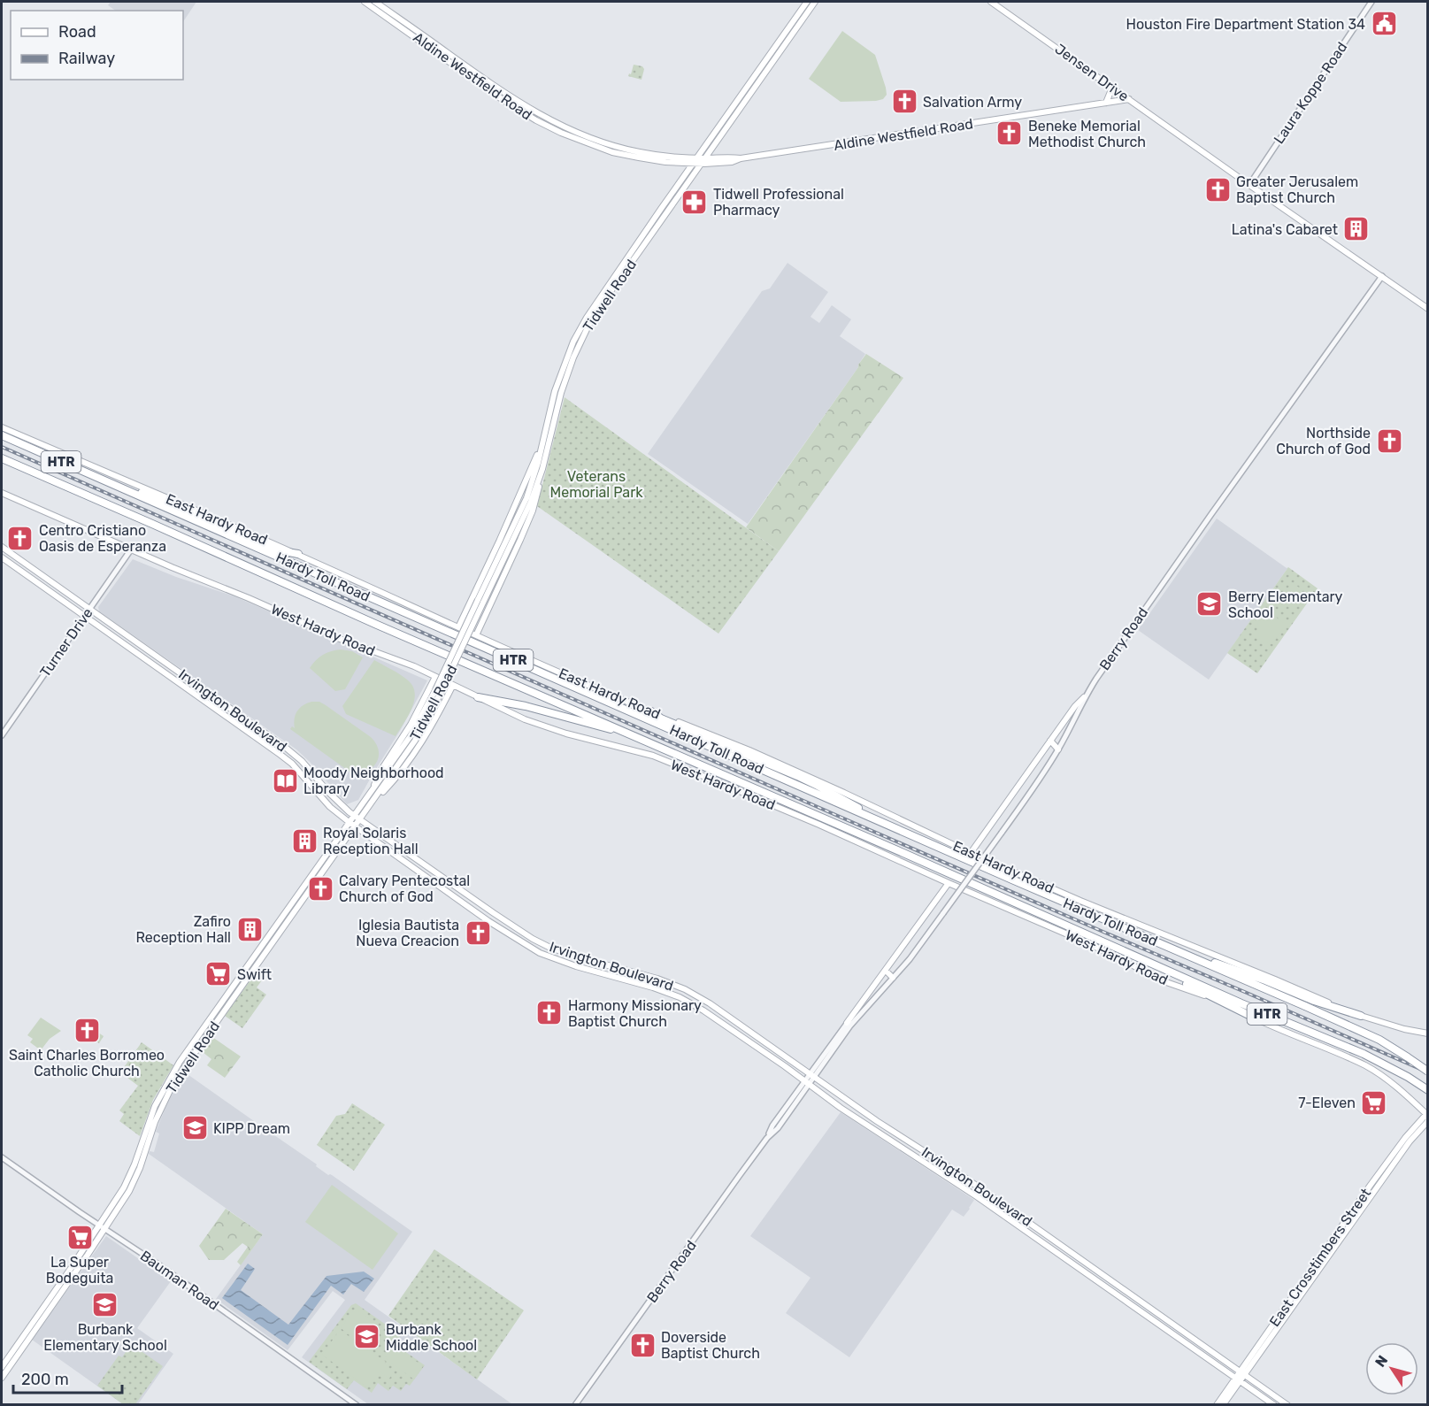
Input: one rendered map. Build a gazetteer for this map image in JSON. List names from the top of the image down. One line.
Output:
{"streets":{"highway":["HTR","Hardy Toll Road"],"main road":["Jensen Drive","Aldine Westfield Road","Tidwell Road","East Hardy Road","West Hardy Road","Irvington Boulevard","East Crosstimbers Street"],"street":["Laura Koppe Road","Berry Road","Turner Drive","Bauman Road"]},"crossings":[["Jensen Drive","Aldine Westfield Road"],["Jensen Drive","Laura Koppe Road"],["Jensen Drive","Berry Road"],["Aldine Westfield Road","Tidwell Road"],["Tidwell Road","Irvington Boulevard"],["Tidwell Road","Bauman Road"],["West Hardy Road","Turner Drive"],["West Hardy Road","East Crosstimbers Street"],["Berry Road","Irvington Boulevard"],["Turner Drive","Irvington Boulevard"],["Irvington Boulevard","East Crosstimbers Street"]],"parks":["Veterans Memorial Park"],"places":{"public building":["Houston Fire Department Station 34"],"church":["Salvation Army","Beneke Memorial Methodist Church","Greater Jerusalem Baptist Church","Northside Church of God","Centro Cristiano Oasis de Esperanza","Calvary Pentecostal Church of God","Iglesia Bautista Nueva Creacion","Harmony Missionary Baptist Church","Saint Charles Borromeo Catholic Church","Doverside Baptist Church"],"pharmacy":["Tidwell Professional Pharmacy"],"building":["Latina's Cabaret","Royal Solaris Reception Hall","Zafiro Reception Hall"],"school or university":["Berry Elementary School","KIPP Dream","Burbank Elementary School","Burbank Middle School"],"library":["Moody Neighborhood Library"],"supermarket":["Swift","7-Eleven","La Super Bodeguita"]},"legend":["Road","Railway"],"scale_bar":"200 m","north":"top left"}
